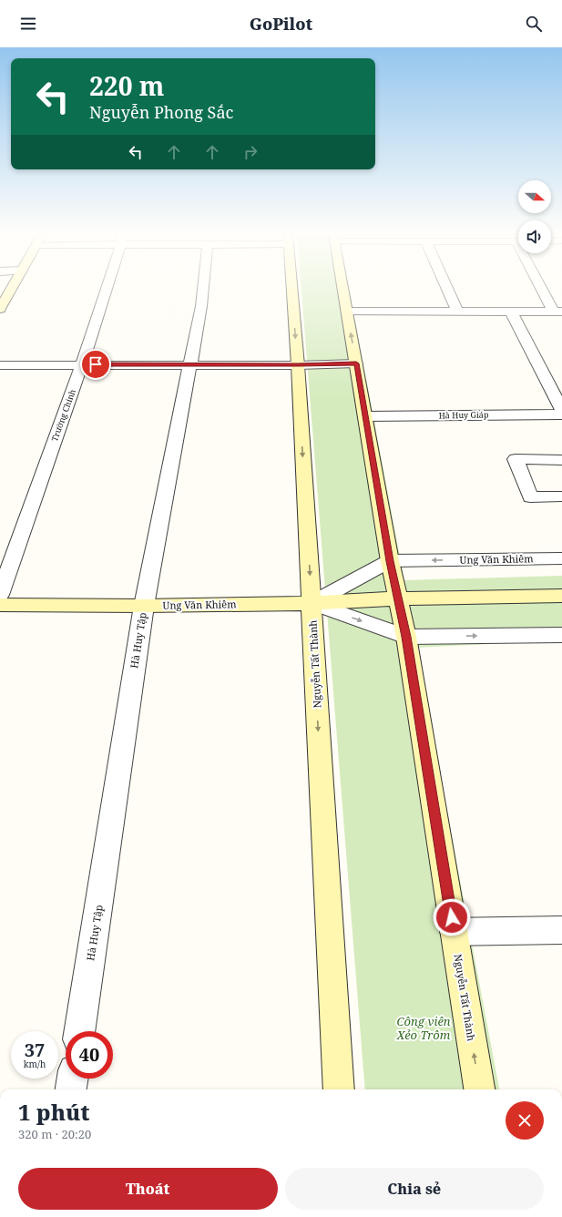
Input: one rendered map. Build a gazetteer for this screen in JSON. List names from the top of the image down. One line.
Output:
{"streets":{"street":["Trường Chinh","Hà Huy Giáp","Ung Văn Khiêm","Hà Huy Tập","Nguyễn Tất Thành"]},"crossings":[["Hà Huy Giáp","Nguyễn Tất Thành"],["Ung Văn Khiêm","Hà Huy Tập"],["Ung Văn Khiêm","Nguyễn Tất Thành"]],"parks":["Công viên Xẻo Trôm"],"north":"right","page":{"header":"GoPilot","turn":["220 m","Nguyễn Phong Sắc"],"speed":"37 km/h","limit":"40","heading":["1 phút","320 m · 20:20"],"buttons":["Thoát","Chia sẻ"]}}
